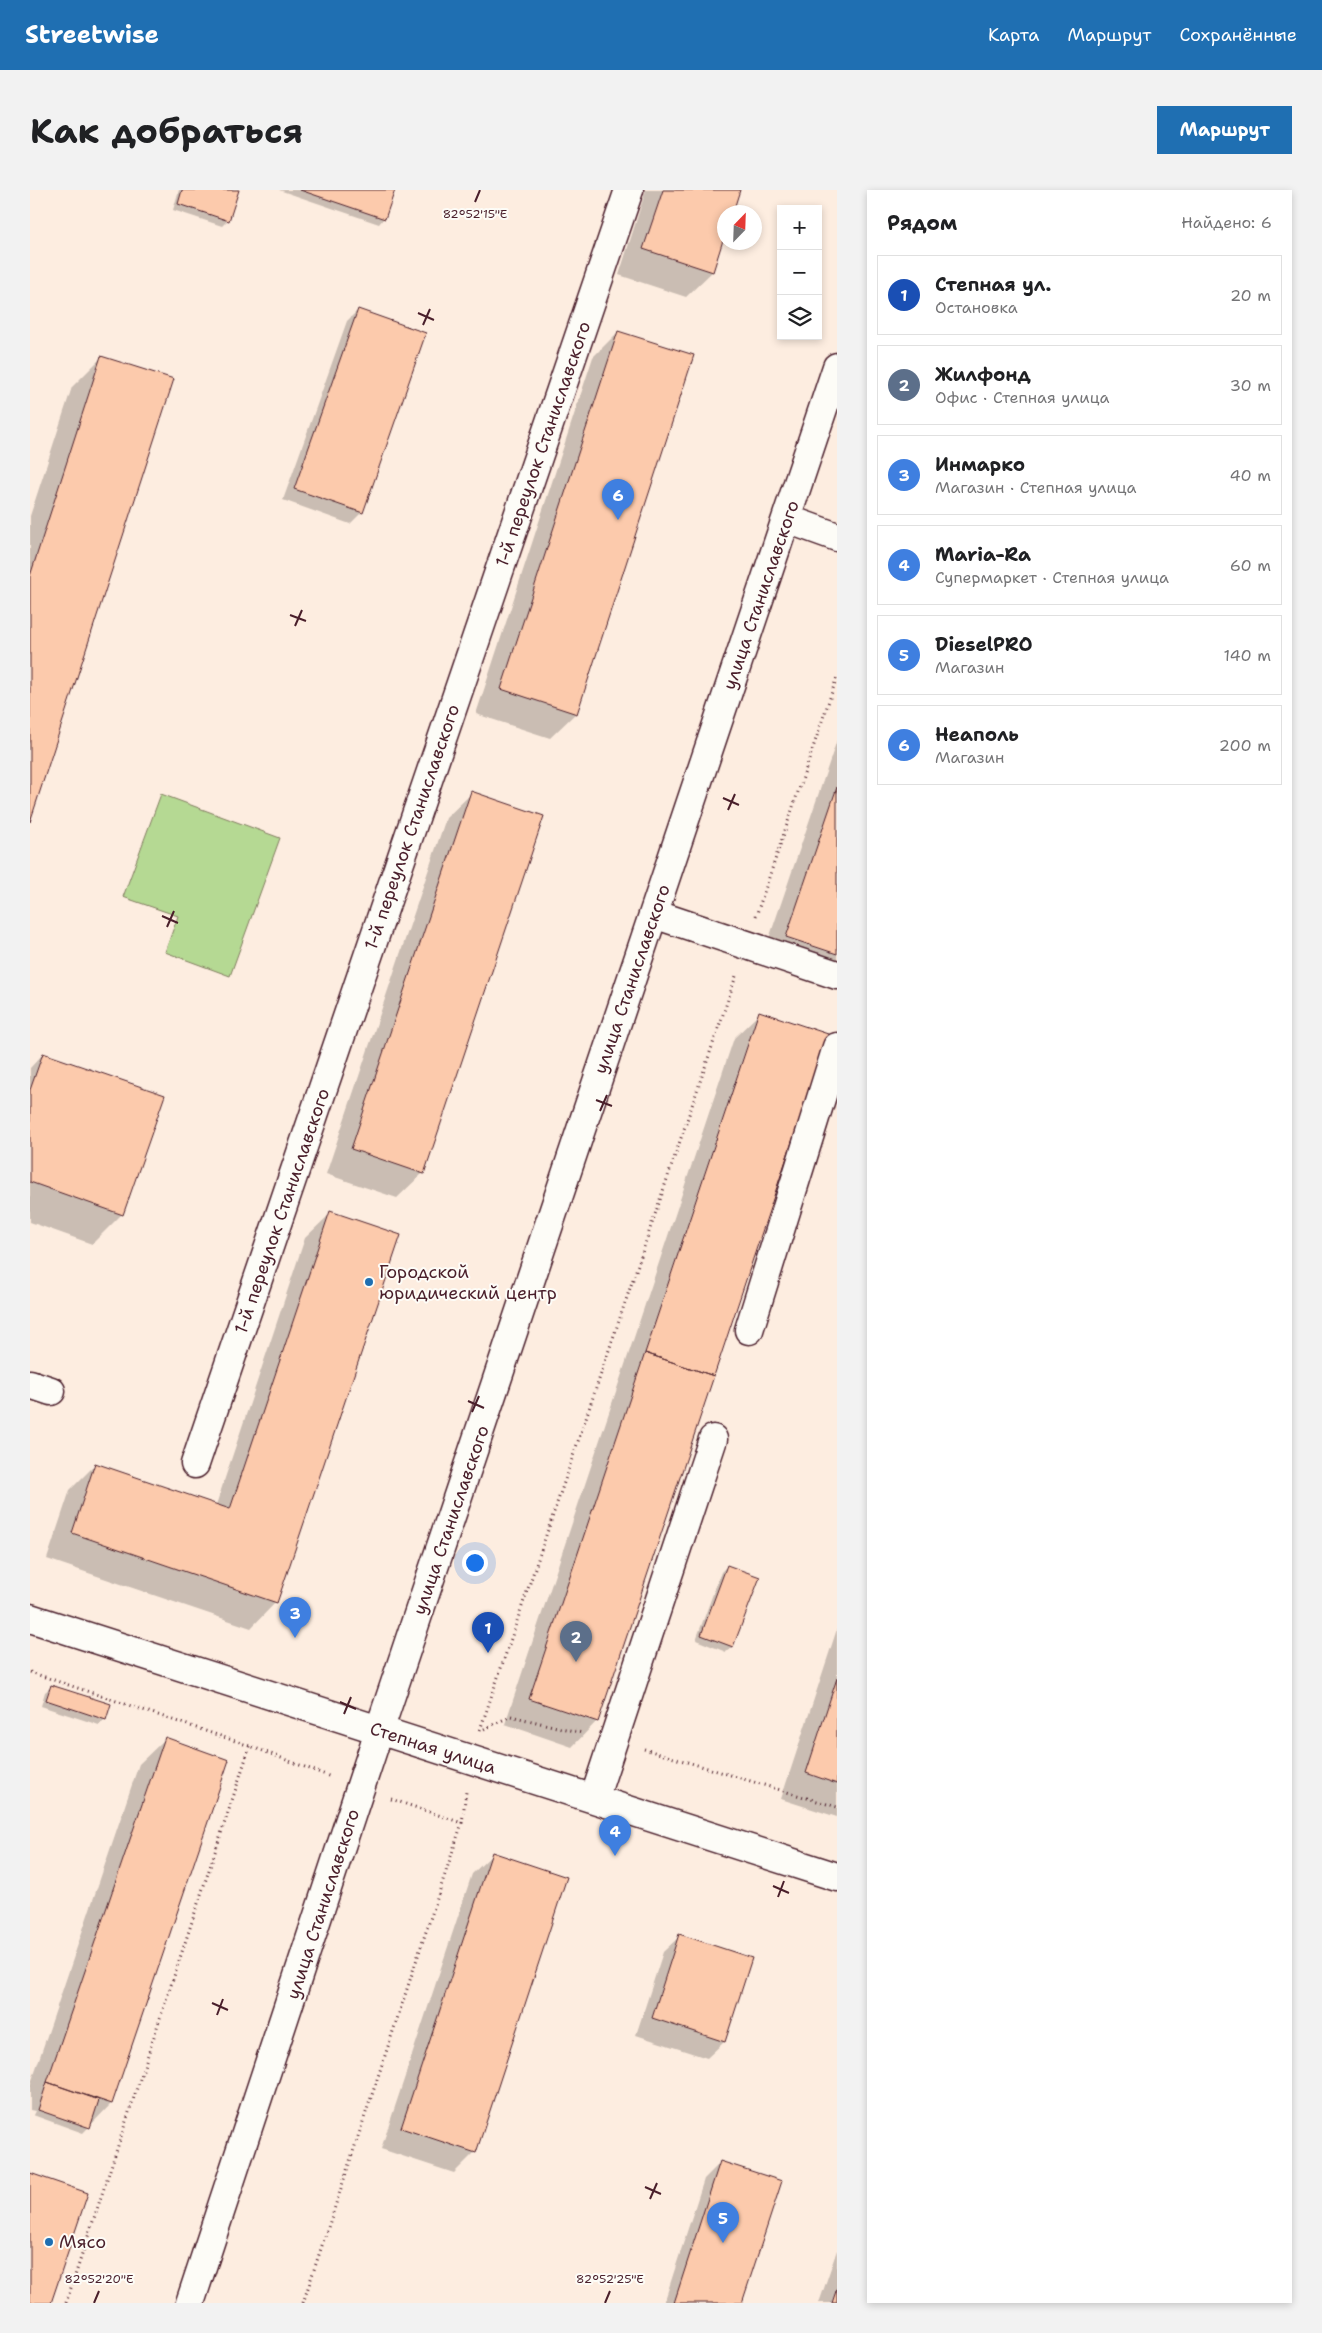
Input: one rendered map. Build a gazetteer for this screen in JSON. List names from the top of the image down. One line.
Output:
{"streets":{"street":["1-й переулок Станиславского","улица Станиславского","Степная улица"]},"crossings":[["улица Станиславского","Степная улица"]],"places":["Городской юридический центр","Мясо"],"north":"top right","page":{"header":"Streetwise","nav":["Карта","Маршрут","Сохранённые"],"buttons":"Маршрут","title":"Как добраться","heading":["Рядом","Найдено: 6"],"map_buttons":["+","−"],"list":[{"mark":"1","name":"Степная ул.","note":"Остановка","value":"20 m"},{"mark":"2","name":"Жилфонд","note":"Офис · Степная улица","value":"30 m"},{"mark":"3","name":"Инмарко","note":"Магазин · Степная улица","value":"40 m"},{"mark":"4","name":"Maria-Ra","note":"Супермаркет · Степная улица","value":"60 m"},{"mark":"5","name":"DieselPRO","note":"Магазин","value":"140 m"},{"mark":"6","name":"Неаполь","note":"Магазин","value":"200 m"}],"pins":["6","3","1","2","4","5"]},"coordinates":["82°52'15\"E","82°52'20\"E","82°52'25\"E"]}
